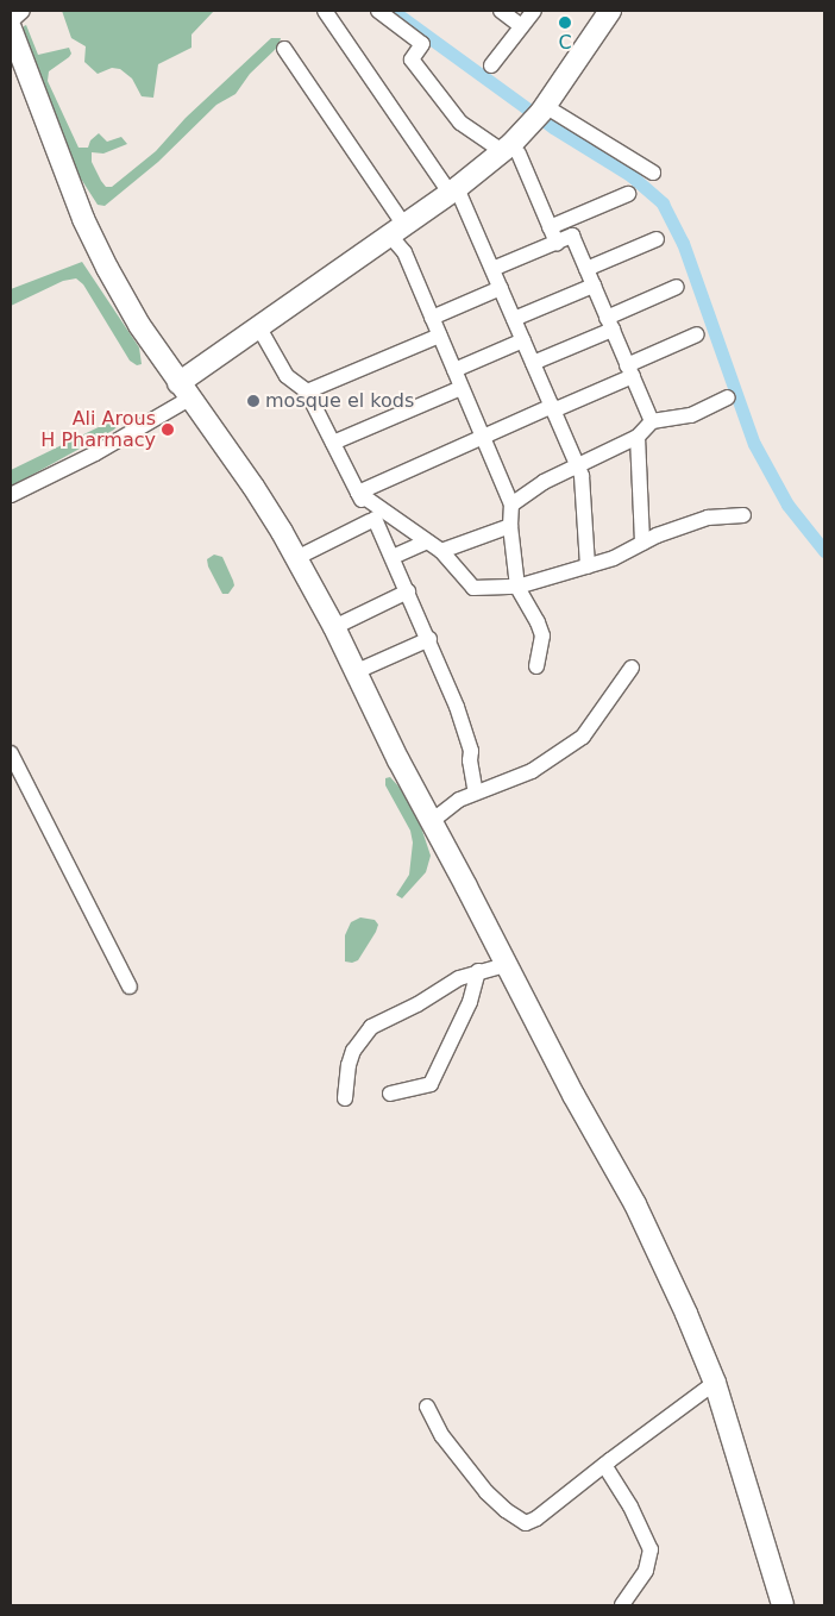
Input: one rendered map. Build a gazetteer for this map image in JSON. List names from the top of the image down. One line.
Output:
{"places":["C","mosque el kods","Ali Arous H Pharmacy"]}
